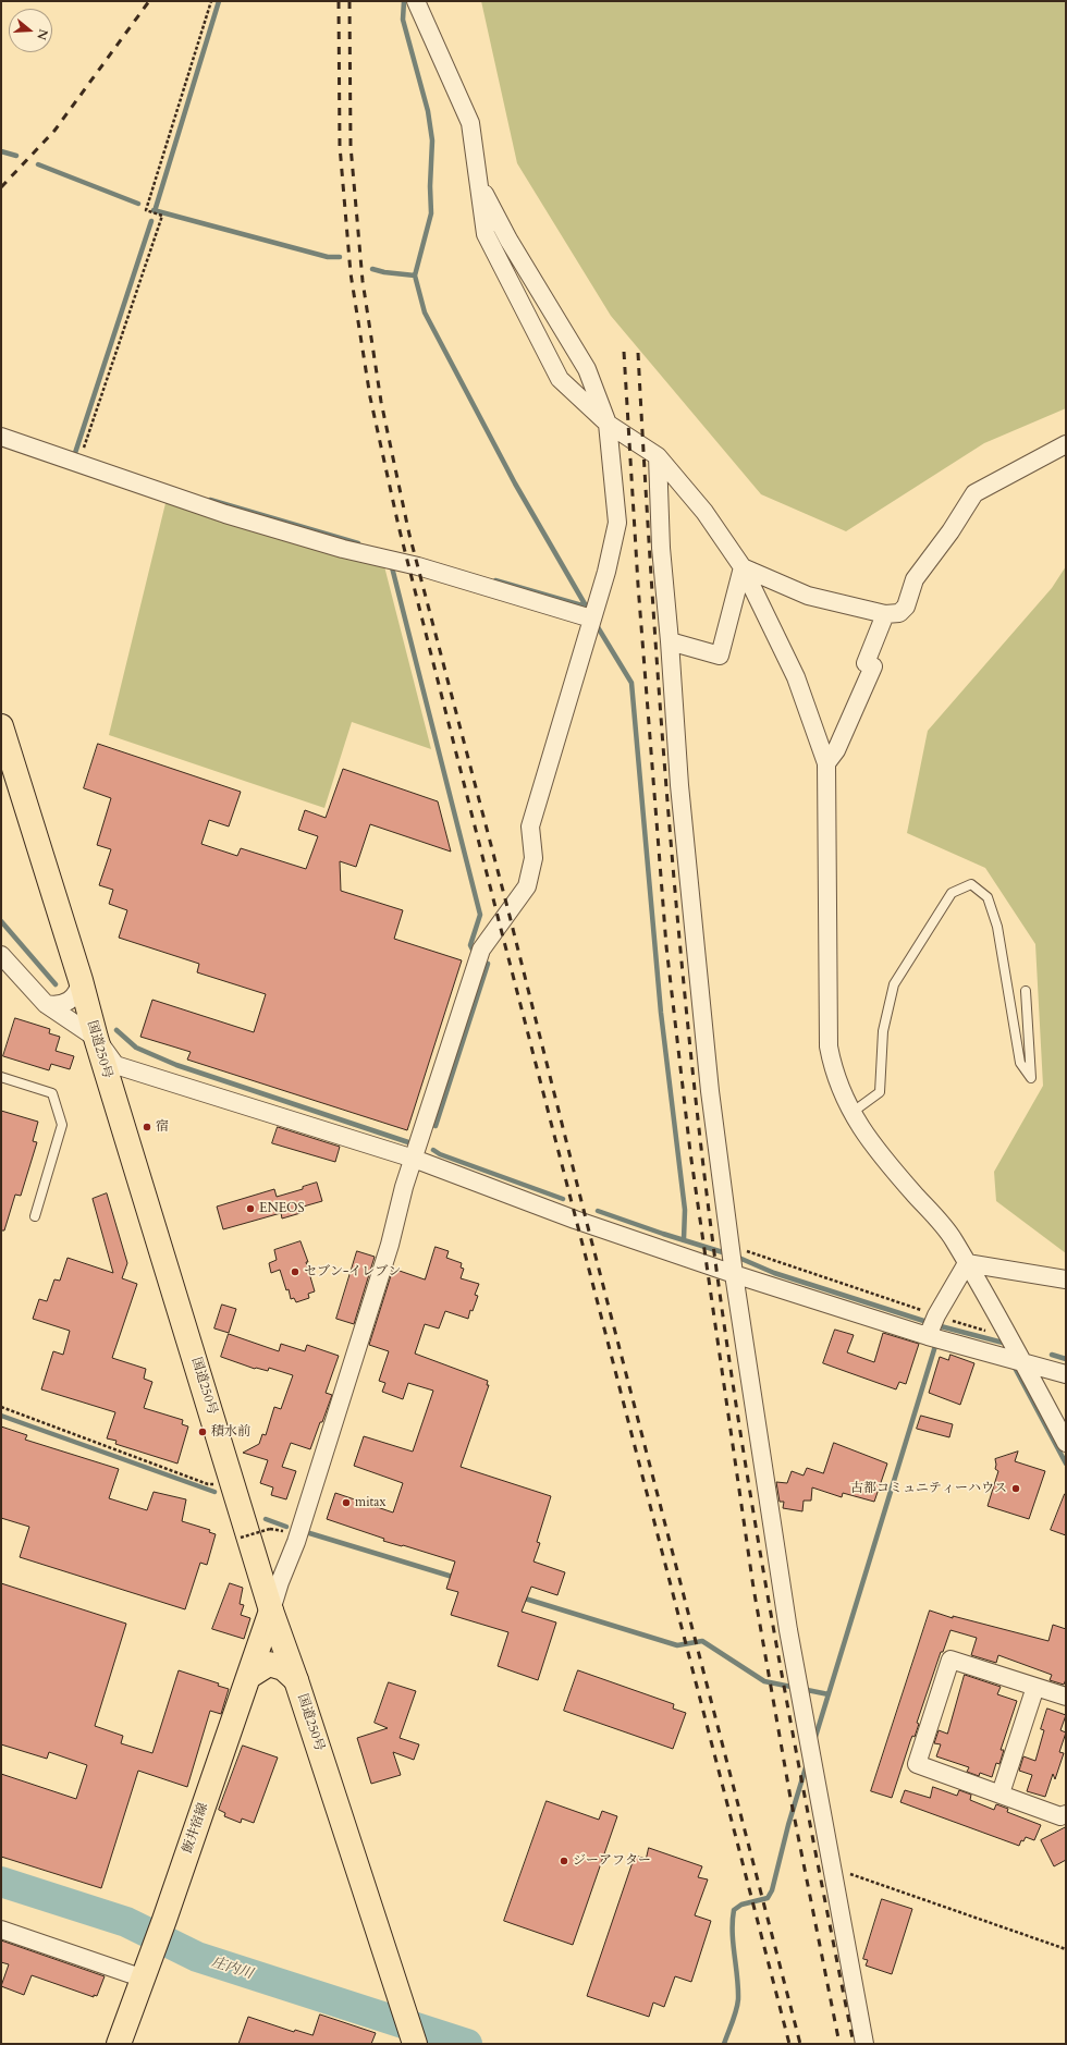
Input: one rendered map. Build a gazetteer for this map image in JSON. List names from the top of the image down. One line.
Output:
{"streets":{"main road":["国道250号","飯井宿線"]},"crossings":[["国道250号","飯井宿線"]],"water":["庄内川"],"places":["宿","ENEOS","セブン-イレブン","積水前","古都コミュニティーハウス","mitax","ジーアフター"],"north":"right"}
